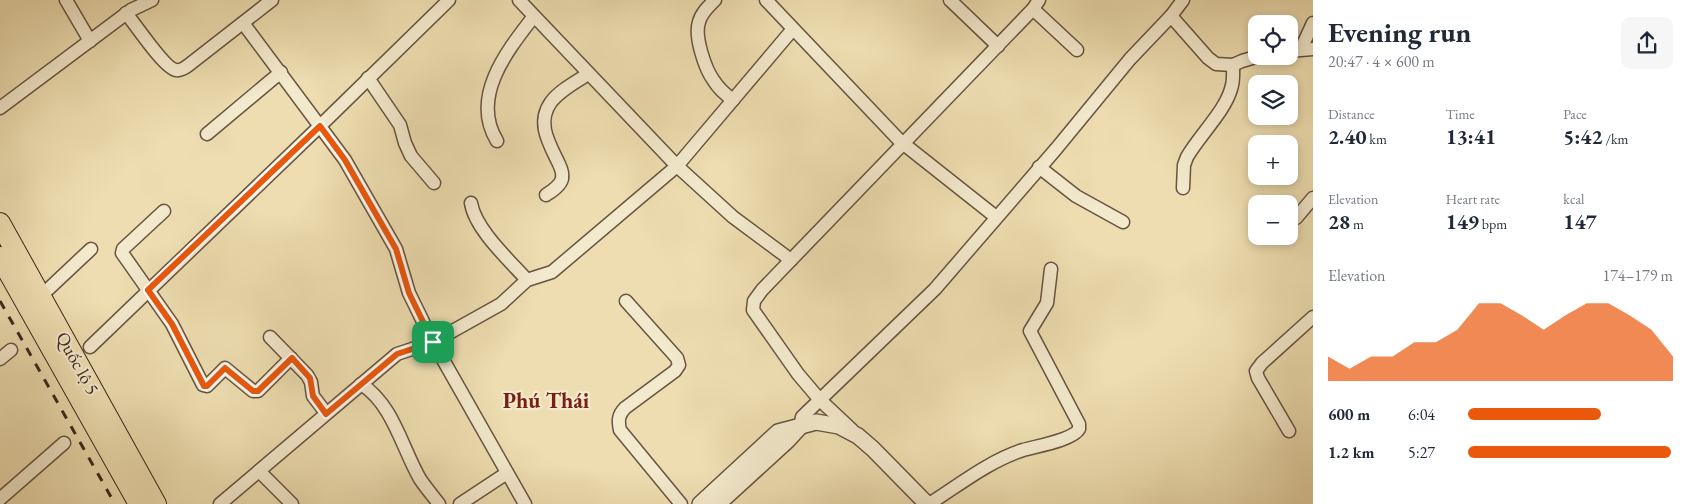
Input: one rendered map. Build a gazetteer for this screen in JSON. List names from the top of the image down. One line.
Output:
{"streets":{"highway":["Quốc lộ 5"]},"districts":["Phú Thái"],"page":{"heading":["Evening run","20:47 · 4 × 600 m"],"map_buttons":["+","−"],"stats":[["Distance","2.40 km"],["Time","13:41"],["Pace","5:42 /km"],["Elevation","28 m"],["Heart rate","149 bpm"],["kcal","147"]],"chart":["Elevation","174–179 m"],"list":[{"name":"600 m","note":"6:04"},{"name":"1.2 km","note":"5:27"}]}}
